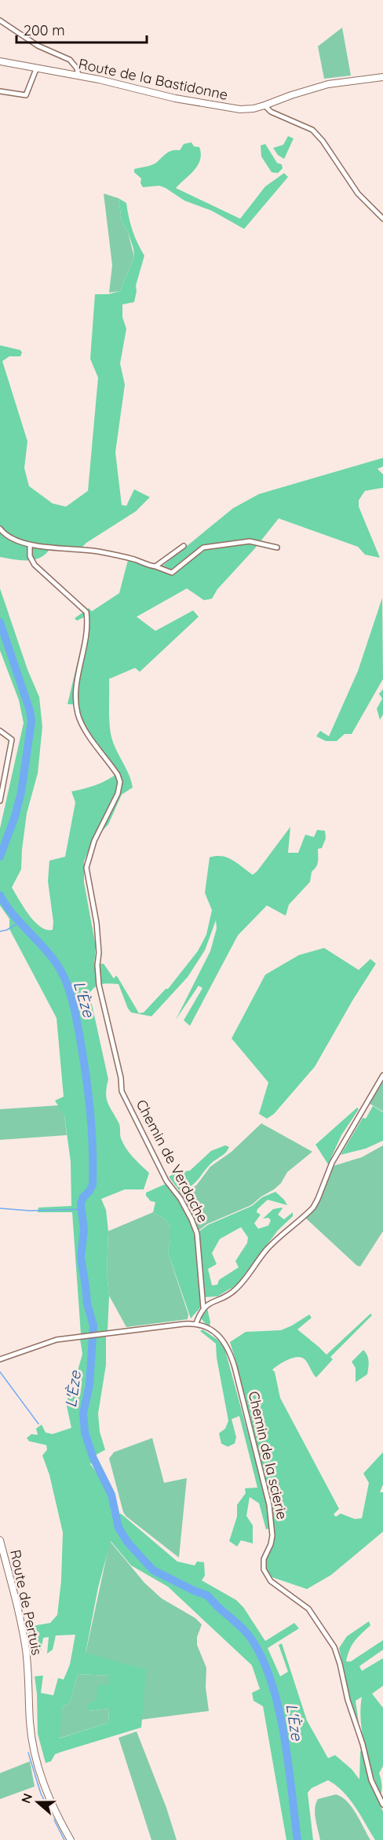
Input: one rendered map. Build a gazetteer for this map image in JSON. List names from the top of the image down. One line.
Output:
{"streets":{"street":["Route de la Bastidonne","Chemin de Verdache","Chemin de la scierie","Route de Pertuis"]},"water":["L'Èze"],"scale_bar":"200 m","north":"left"}
